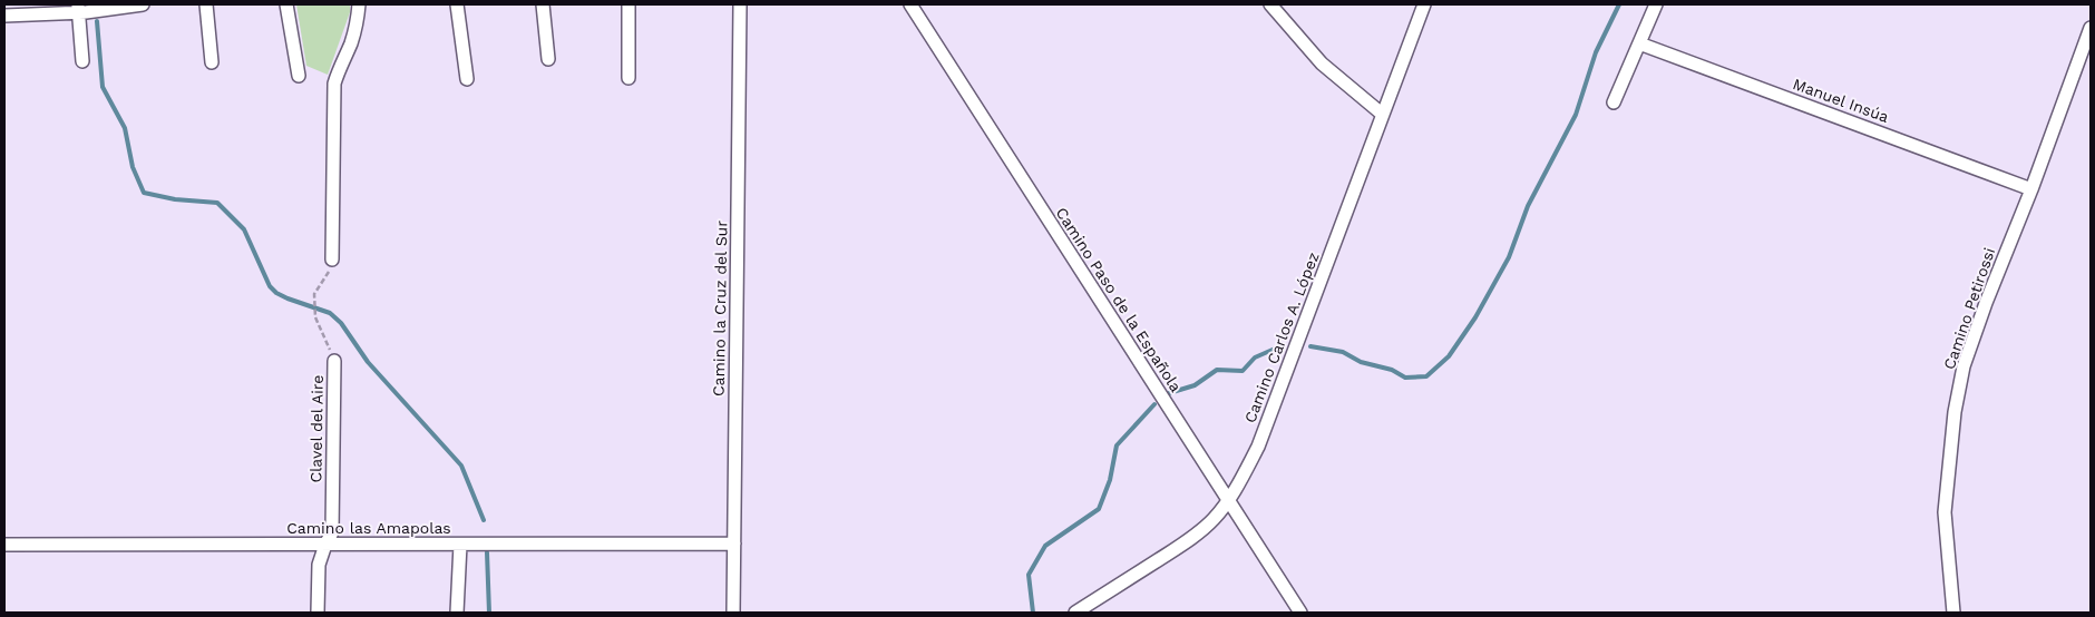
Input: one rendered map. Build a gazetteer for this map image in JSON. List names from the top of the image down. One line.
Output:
{"streets":{"street":["Manuel Insúa","Camino Paso de la Española","Camino la Cruz del Sur","Camino Petirossi","Camino Carlos A. López","Clavel del Aire","Camino las Amapolas"]},"crossings":[["Manuel Insúa","Camino Petirossi"],["Camino Paso de la Española","Camino Carlos A. López"],["Camino la Cruz del Sur","Camino las Amapolas"],["Clavel del Aire","Camino las Amapolas"]]}
